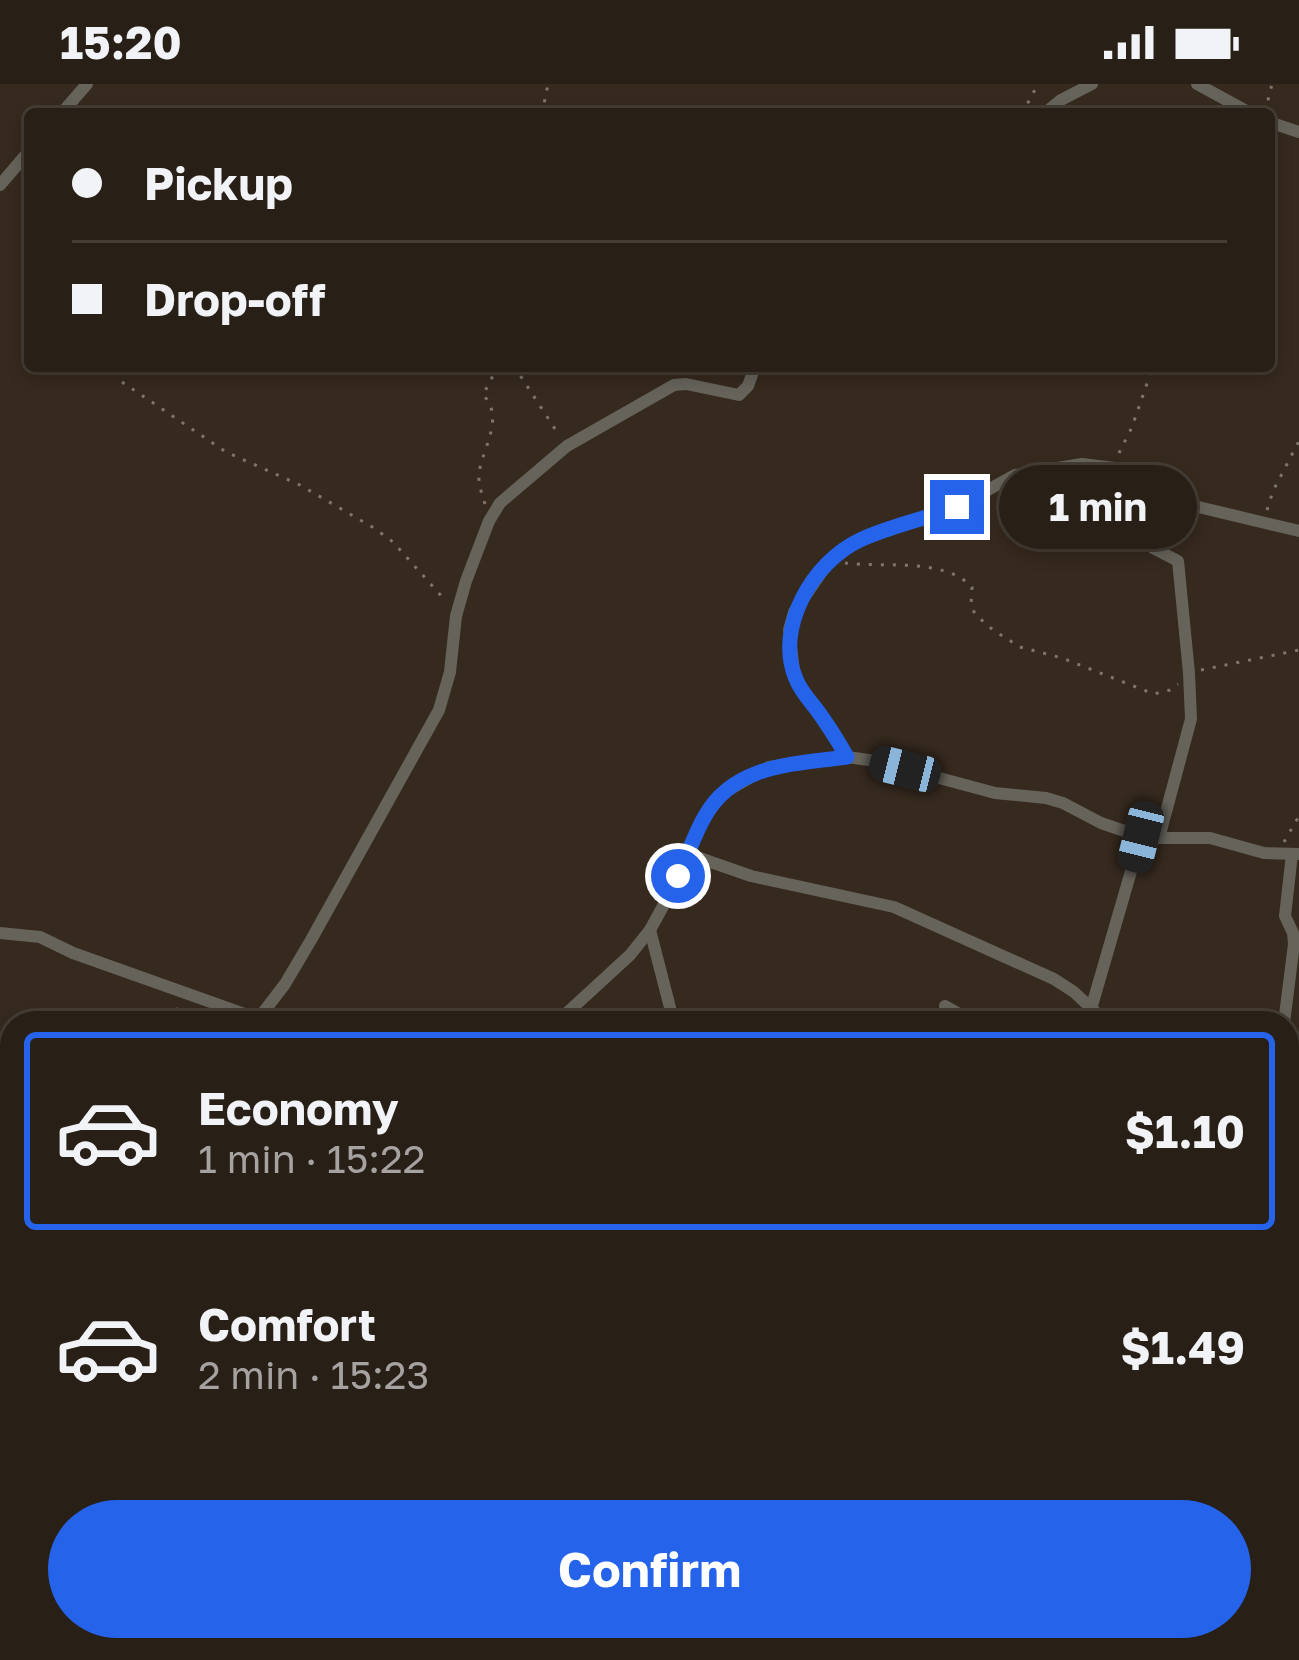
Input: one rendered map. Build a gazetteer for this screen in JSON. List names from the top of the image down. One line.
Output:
{"page":{"status":"15:20","banner":["Pickup","Drop-off"],"bubble":"1 min","list":[{"name":"Economy","note":"1 min · 15:22","value":"$1.10"},{"name":"Comfort","note":"2 min · 15:23","value":"$1.49"}],"buttons":"Confirm"}}
